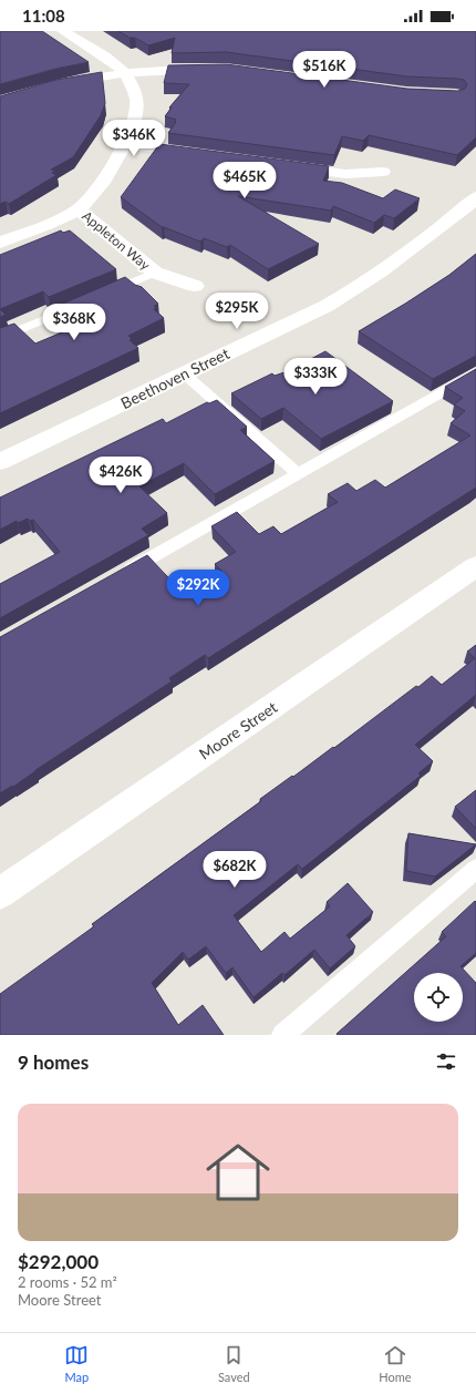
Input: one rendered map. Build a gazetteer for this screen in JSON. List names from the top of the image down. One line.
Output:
{"streets":{"street":["Appleton Way","Beethoven Street","Moore Street"]},"page":{"status":"11:08","price":["$516K","$346K","$465K","$295K","$368K","$333K","$426K","$292K","$682K"],"heading":"9 homes","list":[{"name":"$292,000","note":"2 rooms · 52 m² · Moore Street"}],"tabs":["Map","Saved","Home"]}}
